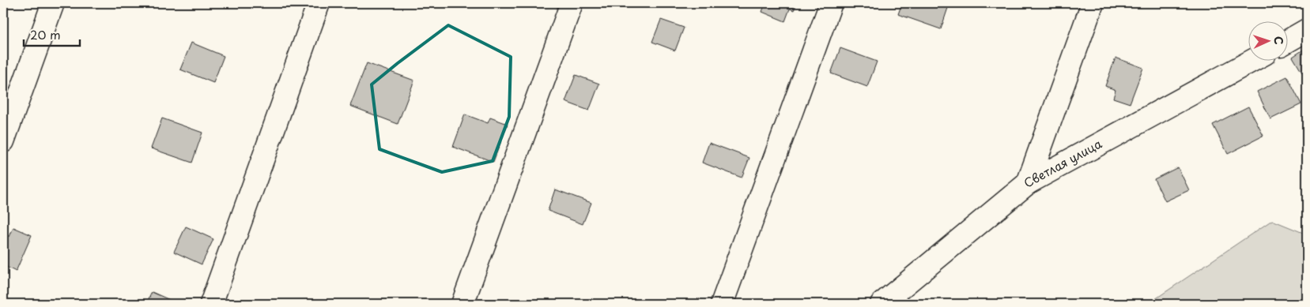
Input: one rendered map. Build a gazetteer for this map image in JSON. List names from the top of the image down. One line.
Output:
{"streets":{"street":["Светлая улица"]},"scale_bar":"20 m","north":"right"}
